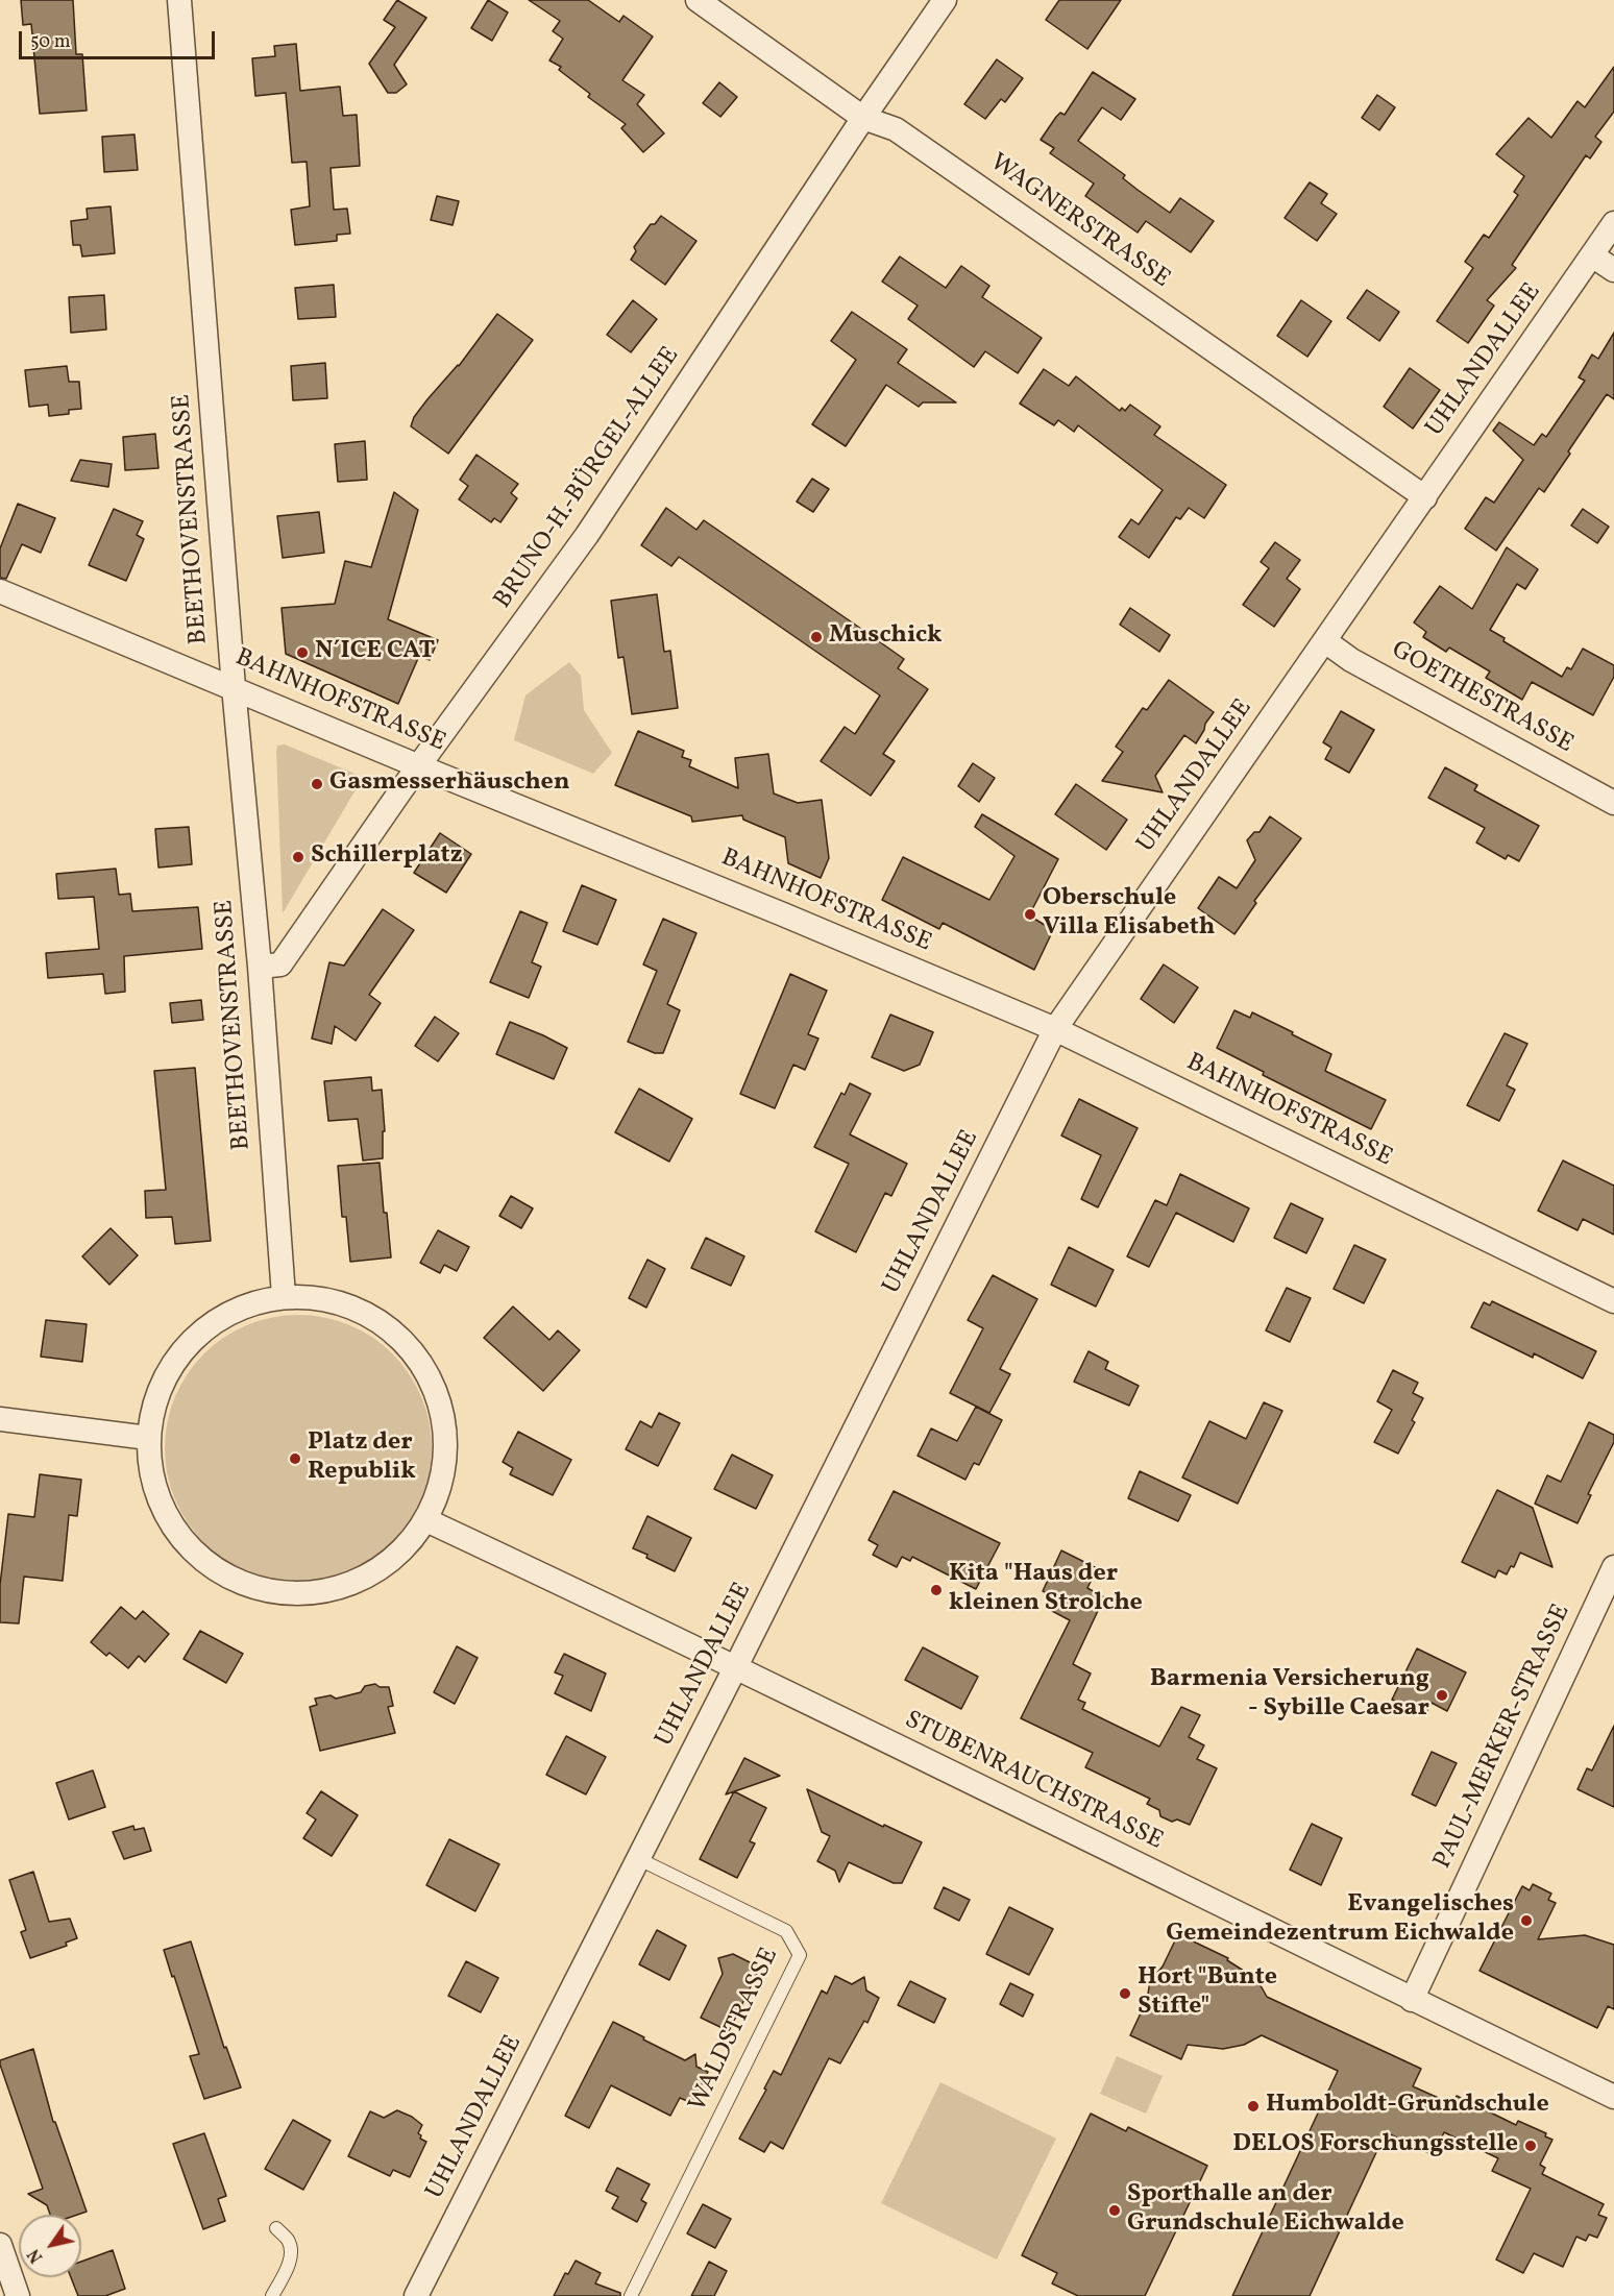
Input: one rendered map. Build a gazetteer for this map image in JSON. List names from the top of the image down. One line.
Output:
{"streets":{"street":["WAGNERSTRASSE","UHLANDALLEE","BRUNO-H.-BÜRGEL-ALLEE","BEETHOVENSTRASSE","GOETHESTRASSE","BAHNHOFSTRASSE","PAUL-MERKER-STRASSE","STUBENRAUCHSTRASSE"],"lane":["WALDSTRASSE"]},"crossings":[["WAGNERSTRASSE","UHLANDALLEE"],["WAGNERSTRASSE","BRUNO-H.-BÜRGEL-ALLEE"],["UHLANDALLEE","GOETHESTRASSE"],["UHLANDALLEE","BAHNHOFSTRASSE"],["UHLANDALLEE","STUBENRAUCHSTRASSE"],["UHLANDALLEE","WALDSTRASSE"],["BRUNO-H.-BÜRGEL-ALLEE","BEETHOVENSTRASSE"],["BRUNO-H.-BÜRGEL-ALLEE","BAHNHOFSTRASSE"],["BEETHOVENSTRASSE","BAHNHOFSTRASSE"],["PAUL-MERKER-STRASSE","STUBENRAUCHSTRASSE"]],"places":["Muschick","N´ICE CAT","Gasmesserhäuschen","Schillerplatz","Oberschule Villa Elisabeth","Platz der Republik","Kita \"Haus der kleinen Strolche","Barmenia Versicherung - Sybille Caesar","Evangelisches Gemeindezentrum Eichwalde","Hort \"Bunte Stifte\"","Humboldt-Grundschule","DELOS Forschungsstelle","Sporthalle an der Grundschule Eichwalde"],"scale_bar":"50 m","north":"bottom left"}
